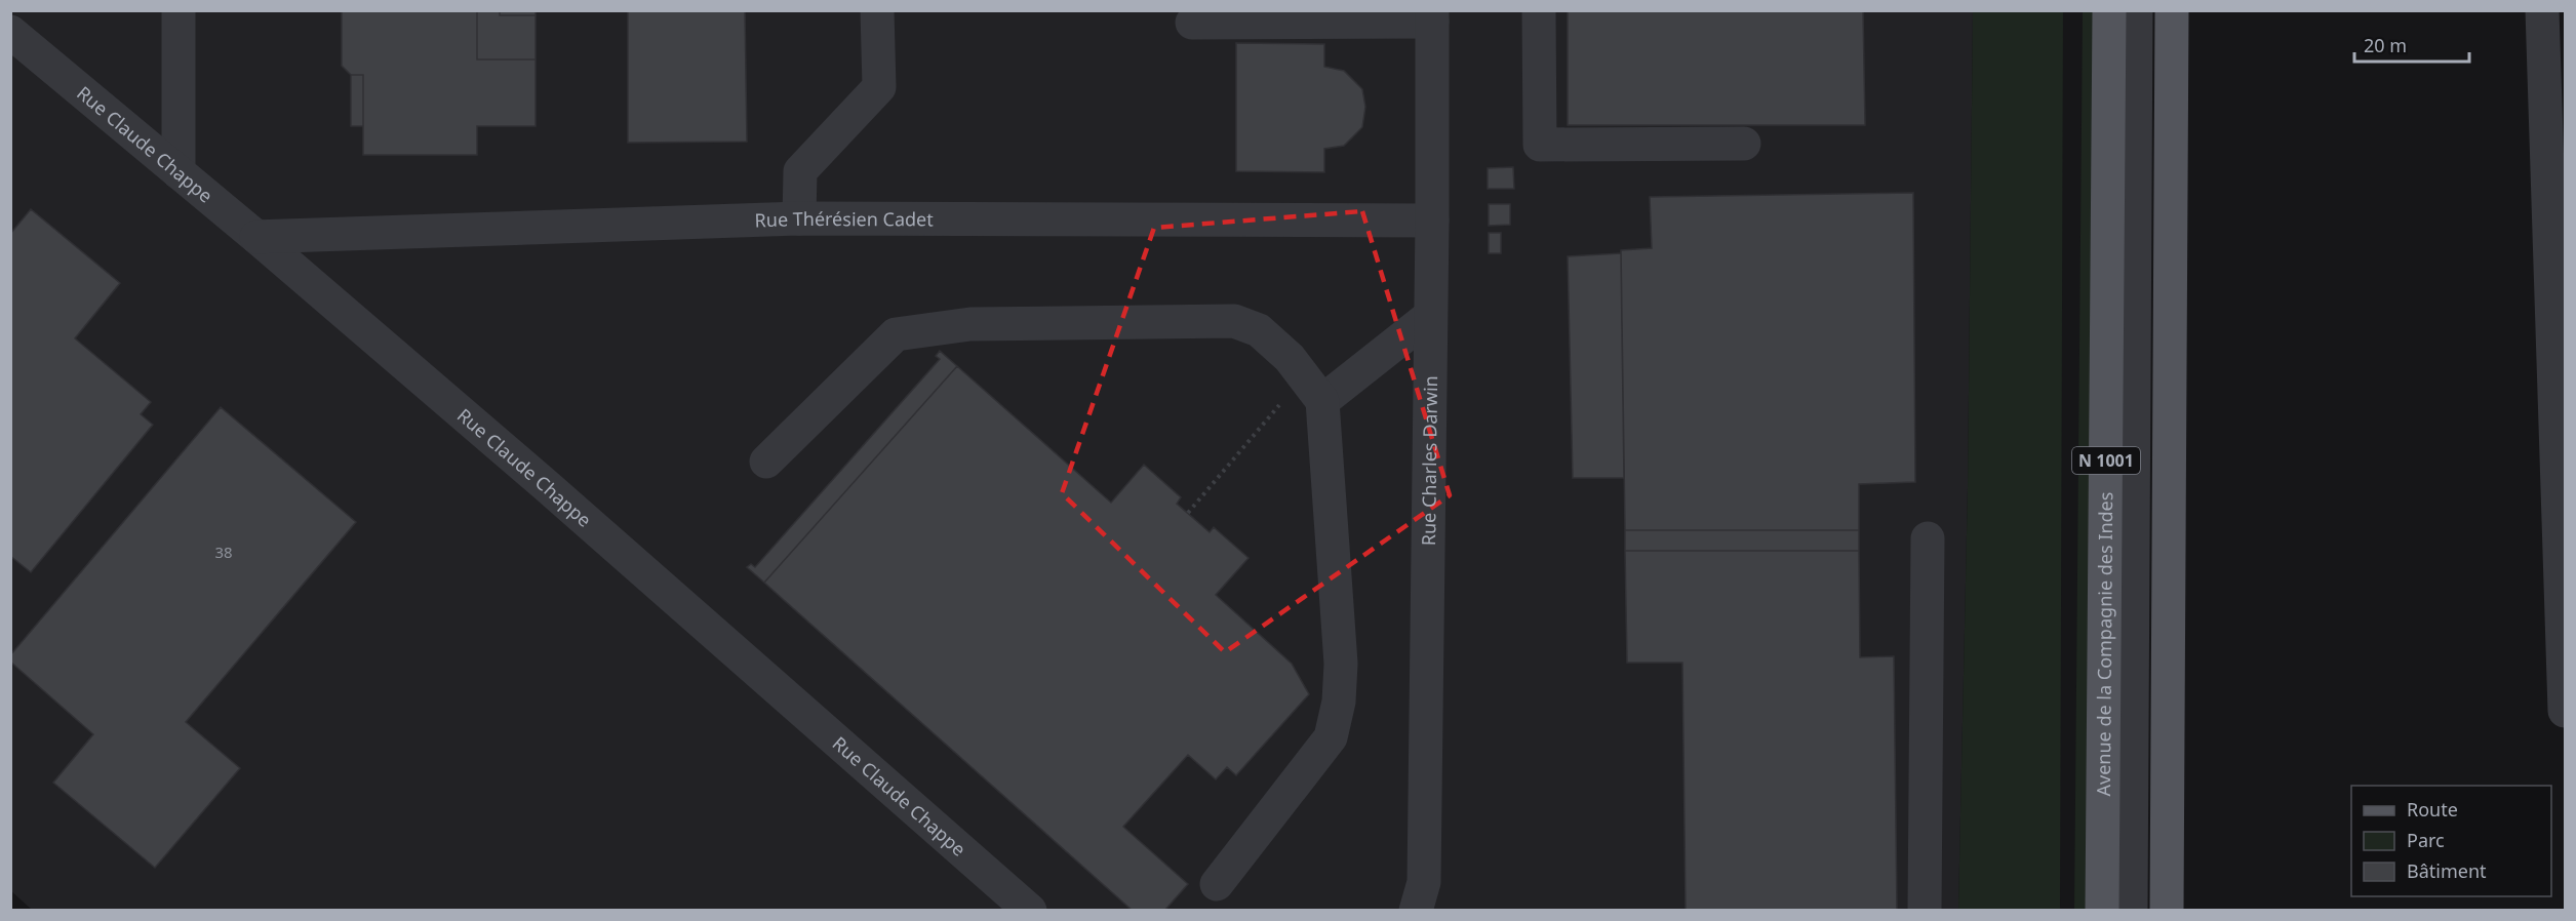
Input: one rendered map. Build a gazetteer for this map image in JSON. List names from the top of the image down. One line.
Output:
{"streets":{"main road":["N 1001","Avenue de la Compagnie des Indes"],"street":["Rue Claude Chappe","Rue Thérésien Cadet","Rue Charles Darwin"]},"crossings":[["Rue Claude Chappe","Rue Thérésien Cadet"],["Rue Thérésien Cadet","Rue Charles Darwin"]],"house_numbers":["38"],"legend":["Route","Parc","Bâtiment"],"scale_bar":"20 m"}
